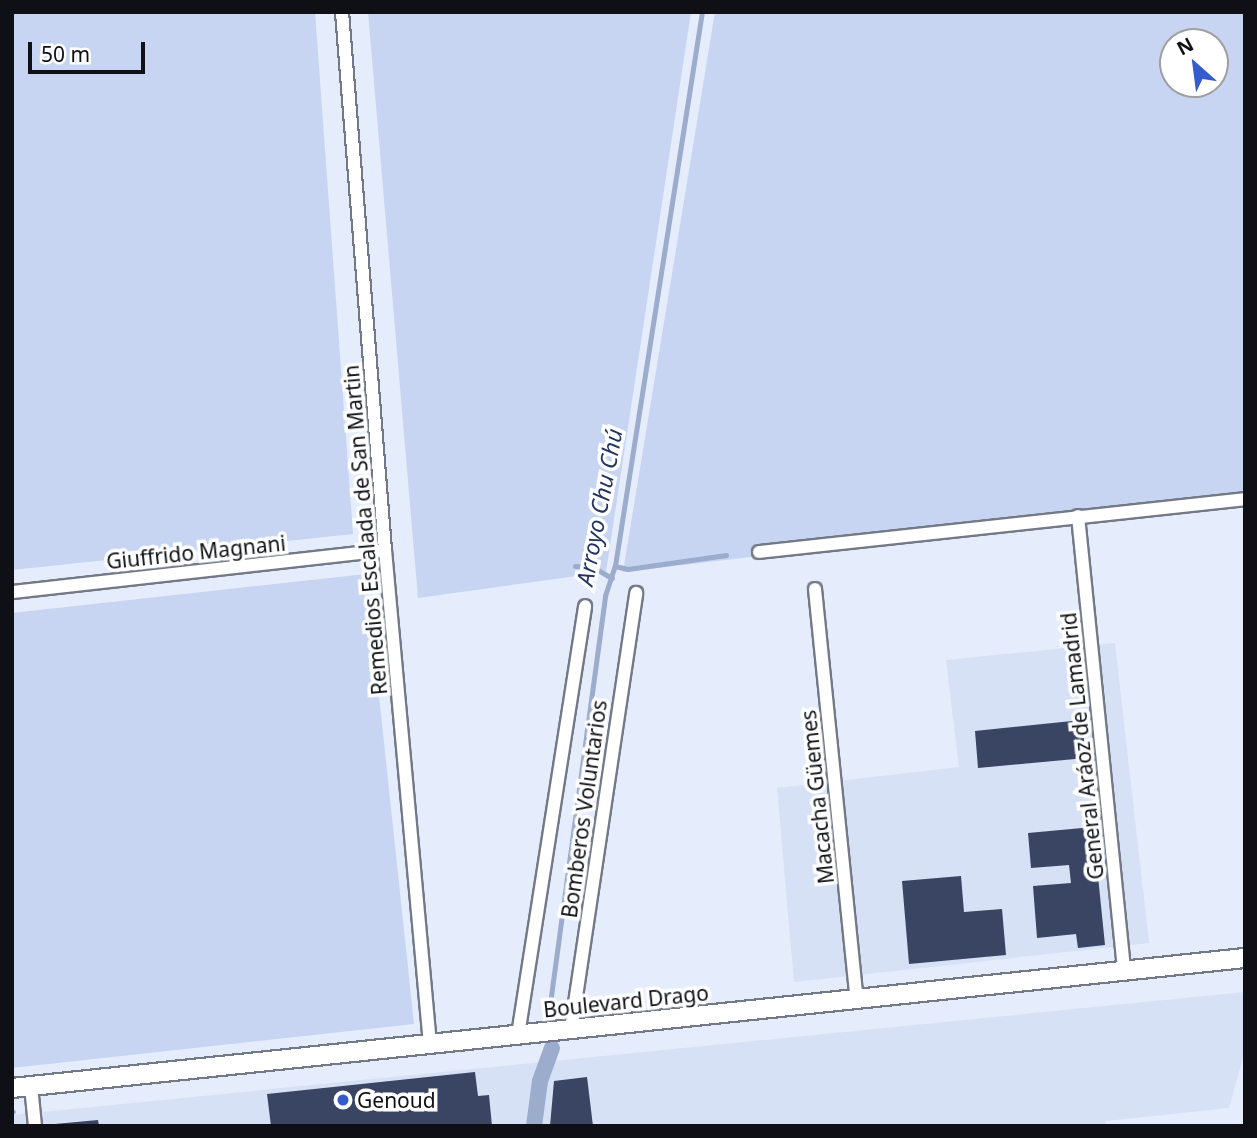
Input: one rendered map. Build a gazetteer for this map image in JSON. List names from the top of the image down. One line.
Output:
{"streets":{"main road":["Boulevard Drago"],"street":["Remedios Escalada de San Martin","Giuffrido Magnani","General Aráoz de Lamadrid","Macacha Güemes","Bomberos Voluntarios"]},"crossings":[["Remedios Escalada de San Martin","Giuffrido Magnani"],["Remedios Escalada de San Martin","Boulevard Drago"],["General Aráoz de Lamadrid","Boulevard Drago"],["Macacha Güemes","Boulevard Drago"],["Bomberos Voluntarios","Boulevard Drago"]],"water":["Arroyo Chu Chú"],"places":["Genoud"],"scale_bar":"50 m","north":"top left"}
